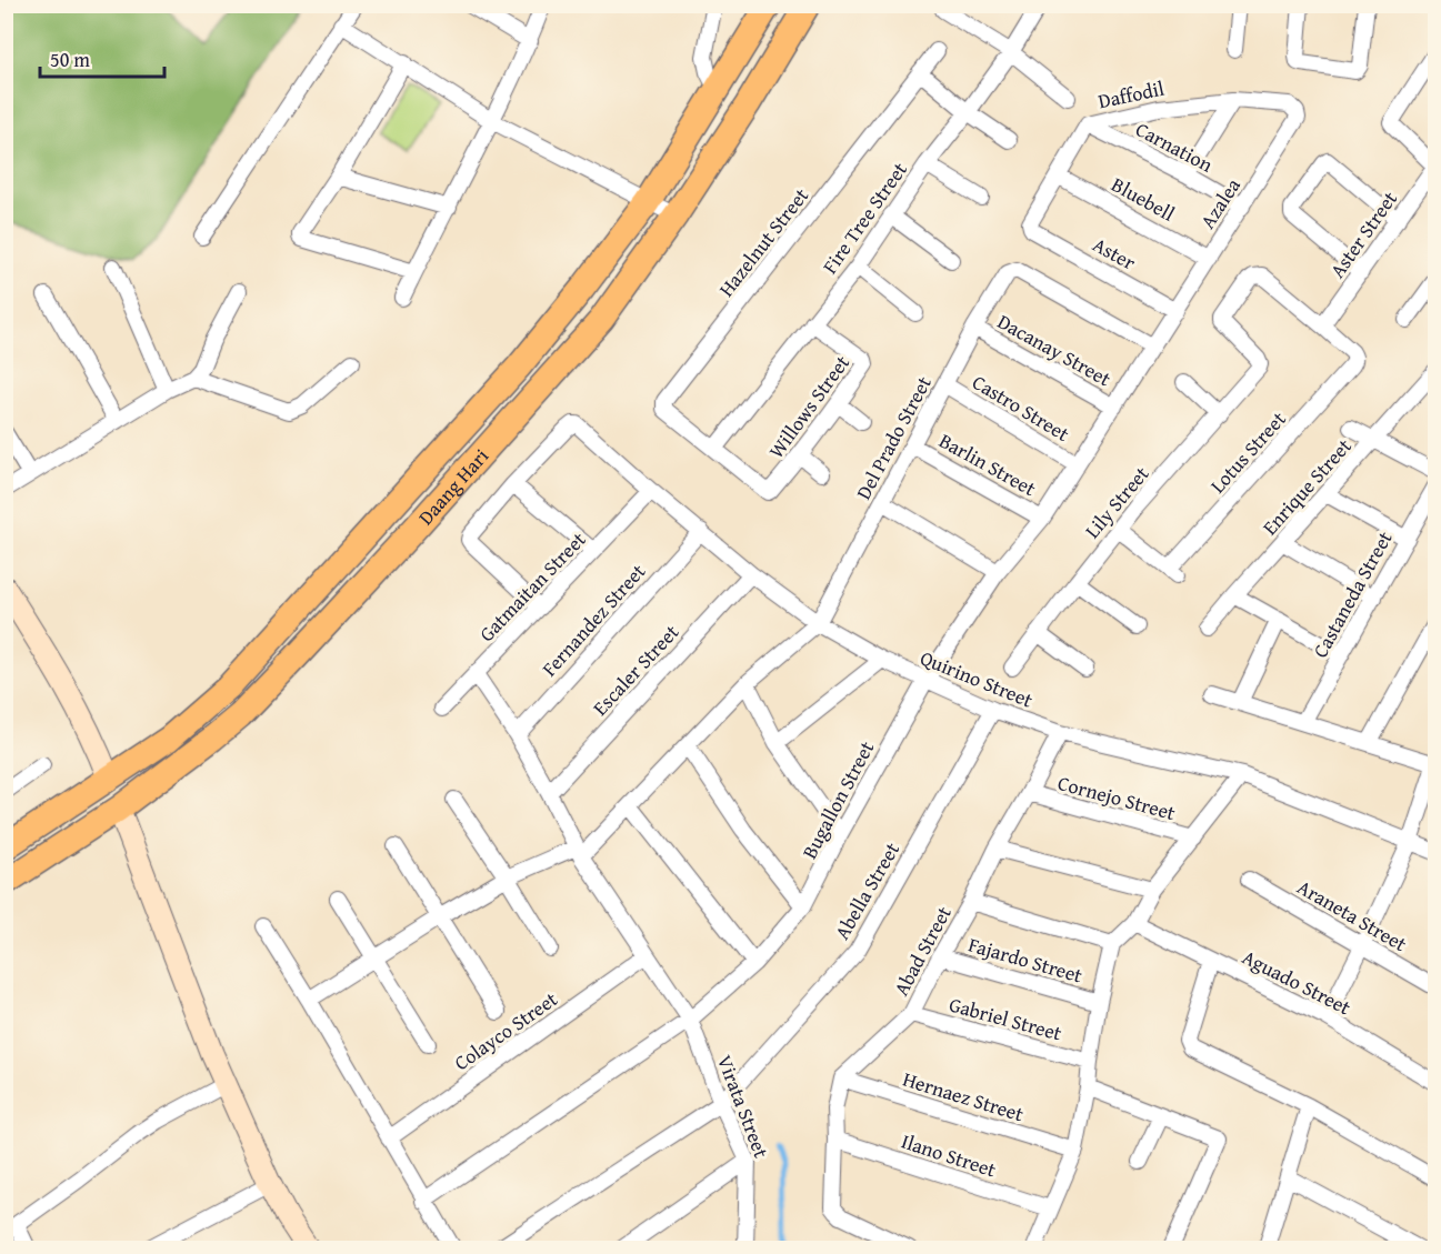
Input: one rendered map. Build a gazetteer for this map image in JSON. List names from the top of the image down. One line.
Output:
{"streets":{"main road":["Daang Hari"],"street":["Daffodil","Carnation","Bluebell","Azalea","Fire Tree Street","Aster Street","Hazelnut Street","Aster","Dacanay Street","Willows Street","Castro Street","Del Prado Street","Lotus Street","Barlin Street","Enrique Street","Lily Street","Gatmaitan Street","Castaneda Street","Fernandez Street","Escaler Street","Quirino Street","Cornejo Street","Bugallon Street","Abella Street","Araneta Street","Abad Street","Fajardo Street","Aguado Street","Gabriel Street","Colayco Street","Hernaez Street","Virata Street","Ilano Street"]},"crossings":[["Daffodil","Carnation"],["Daffodil","Bluebell"],["Daffodil","Azalea"],["Daffodil","Aster"],["Carnation","Azalea"],["Bluebell","Azalea"],["Azalea","Aster"],["Azalea","Bugallon Street"],["Fire Tree Street","Hazelnut Street"],["Fire Tree Street","Willows Street"],["Aster Street","Lotus Street"],["Aster Street","Lily Street"],["Hazelnut Street","Willows Street"],["Aster","Bugallon Street"],["Dacanay Street","Del Prado Street"],["Dacanay Street","Bugallon Street"],["Castro Street","Del Prado Street"],["Castro Street","Bugallon Street"],["Del Prado Street","Barlin Street"],["Del Prado Street","Quirino Street"],["Del Prado Street","Bugallon Street"],["Lotus Street","Lily Street"],["Barlin Street","Bugallon Street"],["Gatmaitan Street","Quirino Street"],["Gatmaitan Street","Virata Street"],["Fernandez Street","Quirino Street"],["Fernandez Street","Virata Street"],["Escaler Street","Quirino Street"],["Escaler Street","Virata Street"],["Quirino Street","Bugallon Street"],["Quirino Street","Abella Street"],["Quirino Street","Abad Street"],["Cornejo Street","Abad Street"],["Bugallon Street","Virata Street"],["Abella Street","Virata Street"],["Abad Street","Fajardo Street"],["Abad Street","Gabriel Street"],["Abad Street","Hernaez Street"],["Colayco Street","Virata Street"]],"scale_bar":"50 m"}
